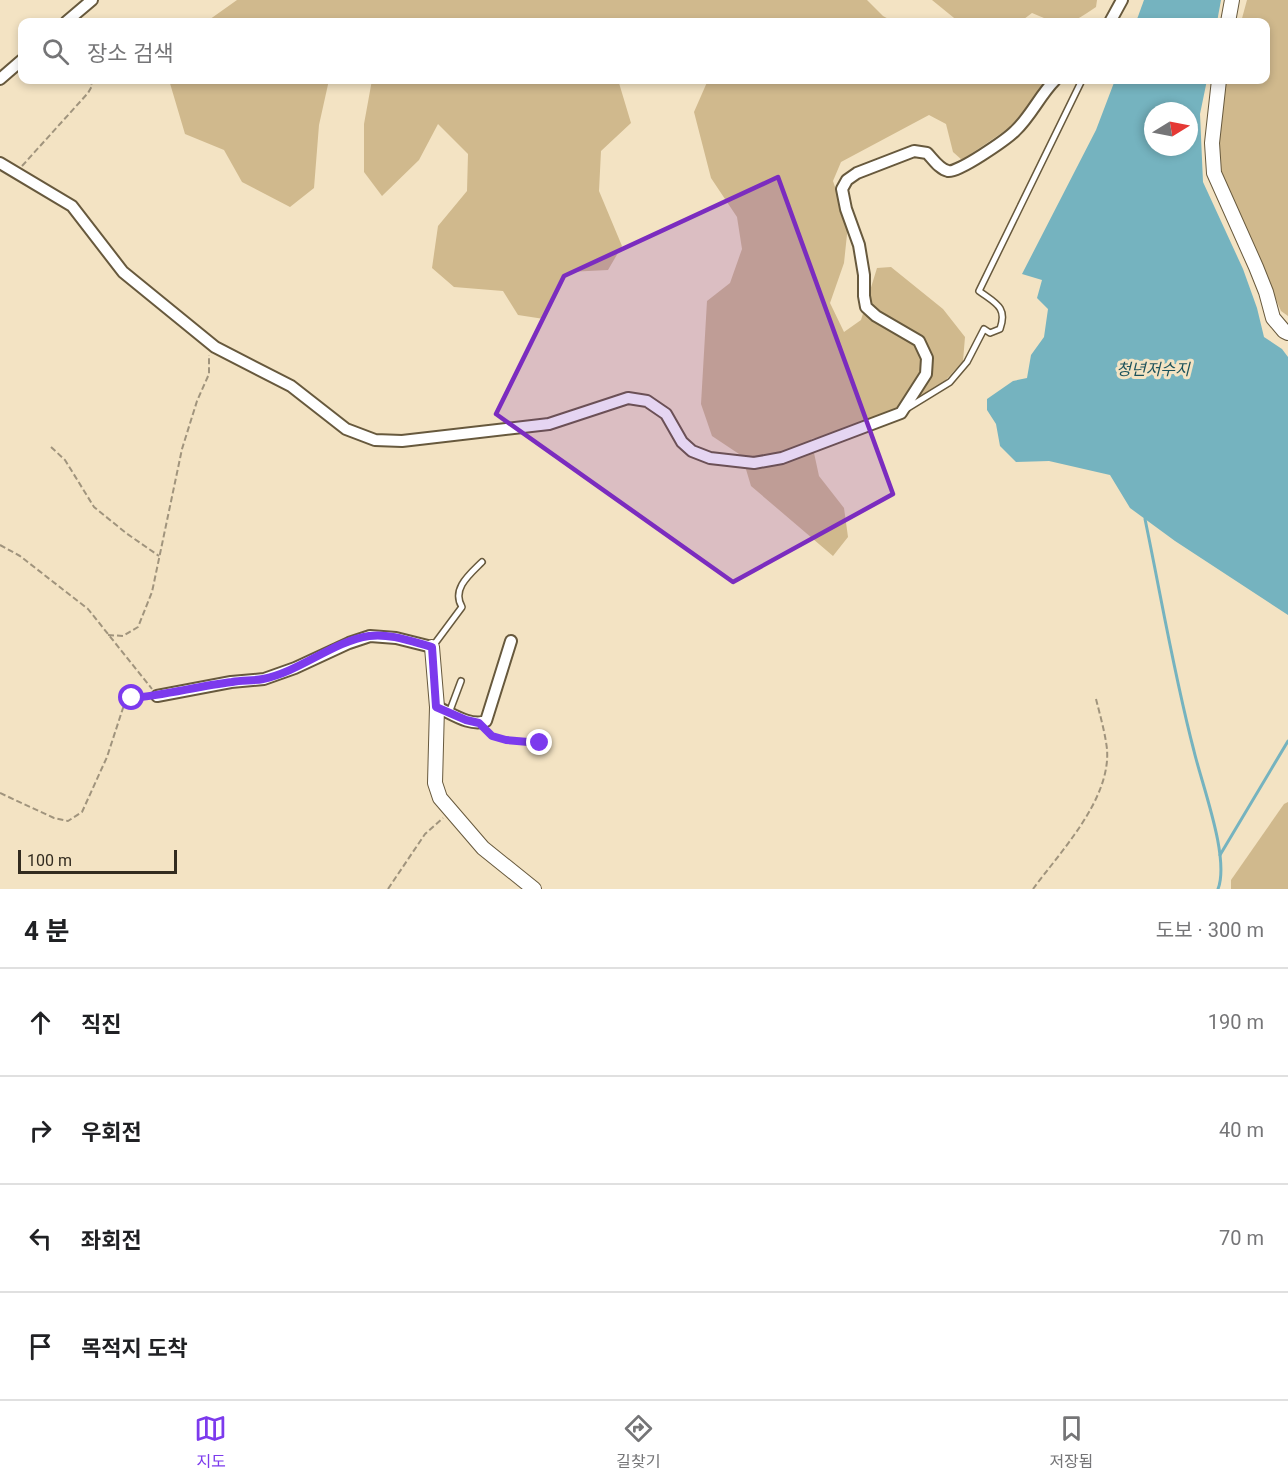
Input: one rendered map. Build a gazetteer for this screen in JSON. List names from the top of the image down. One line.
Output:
{"water":["청년저수지"],"scale_bar":"100 m","north":"right","page":{"search":"장소 검색","scale":"100 m","heading":["4 분","도보 · 300 m"],"list":[["직진","190 m"],["우회전","40 m"],["좌회전","70 m"],"목적지 도착"],"nav":["지도","길찾기","저장됨"]}}
